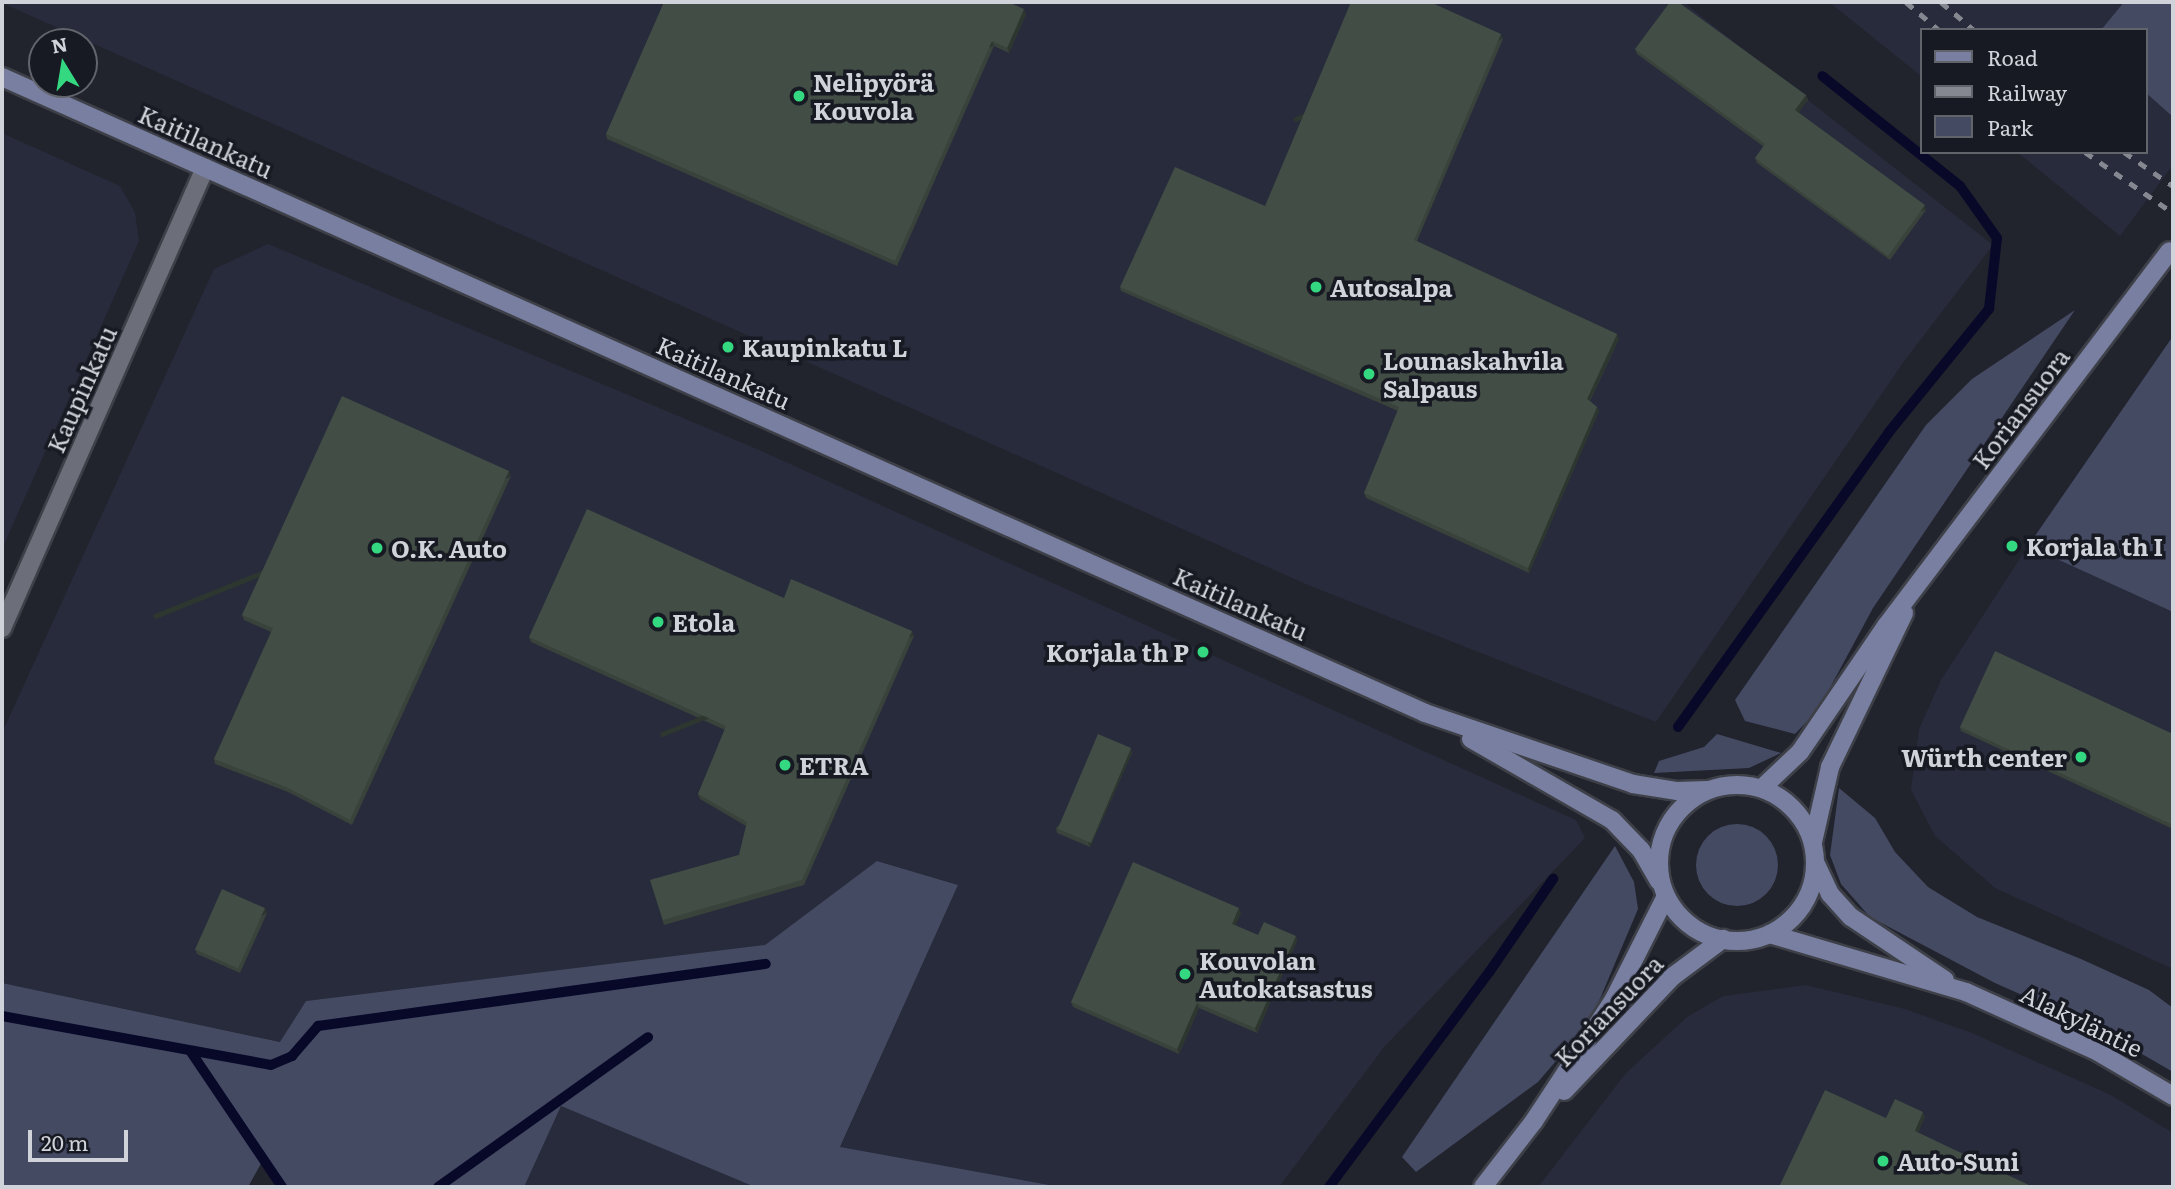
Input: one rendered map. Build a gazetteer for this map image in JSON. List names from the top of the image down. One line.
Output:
{"streets":{"street":["Kaitilankatu","Kaupinkatu","Koriansuora","Alakyläntie"]},"crossings":[["Kaitilankatu","Kaupinkatu"],["Kaitilankatu","Koriansuora"],["Kaitilankatu","Alakyläntie"],["Koriansuora","Alakyläntie"]],"places":["Nelipyörä Kouvola","Autosalpa","Kaupinkatu L","Lounaskahvila Salpaus","Korjala th I","O.K. Auto","Etola","Korjala th P","Würth center","ETRA","Kouvolan Autokatsastus","Auto-Suni"],"legend":["Road","Railway","Park"],"scale_bar":"20 m","north":"top"}
